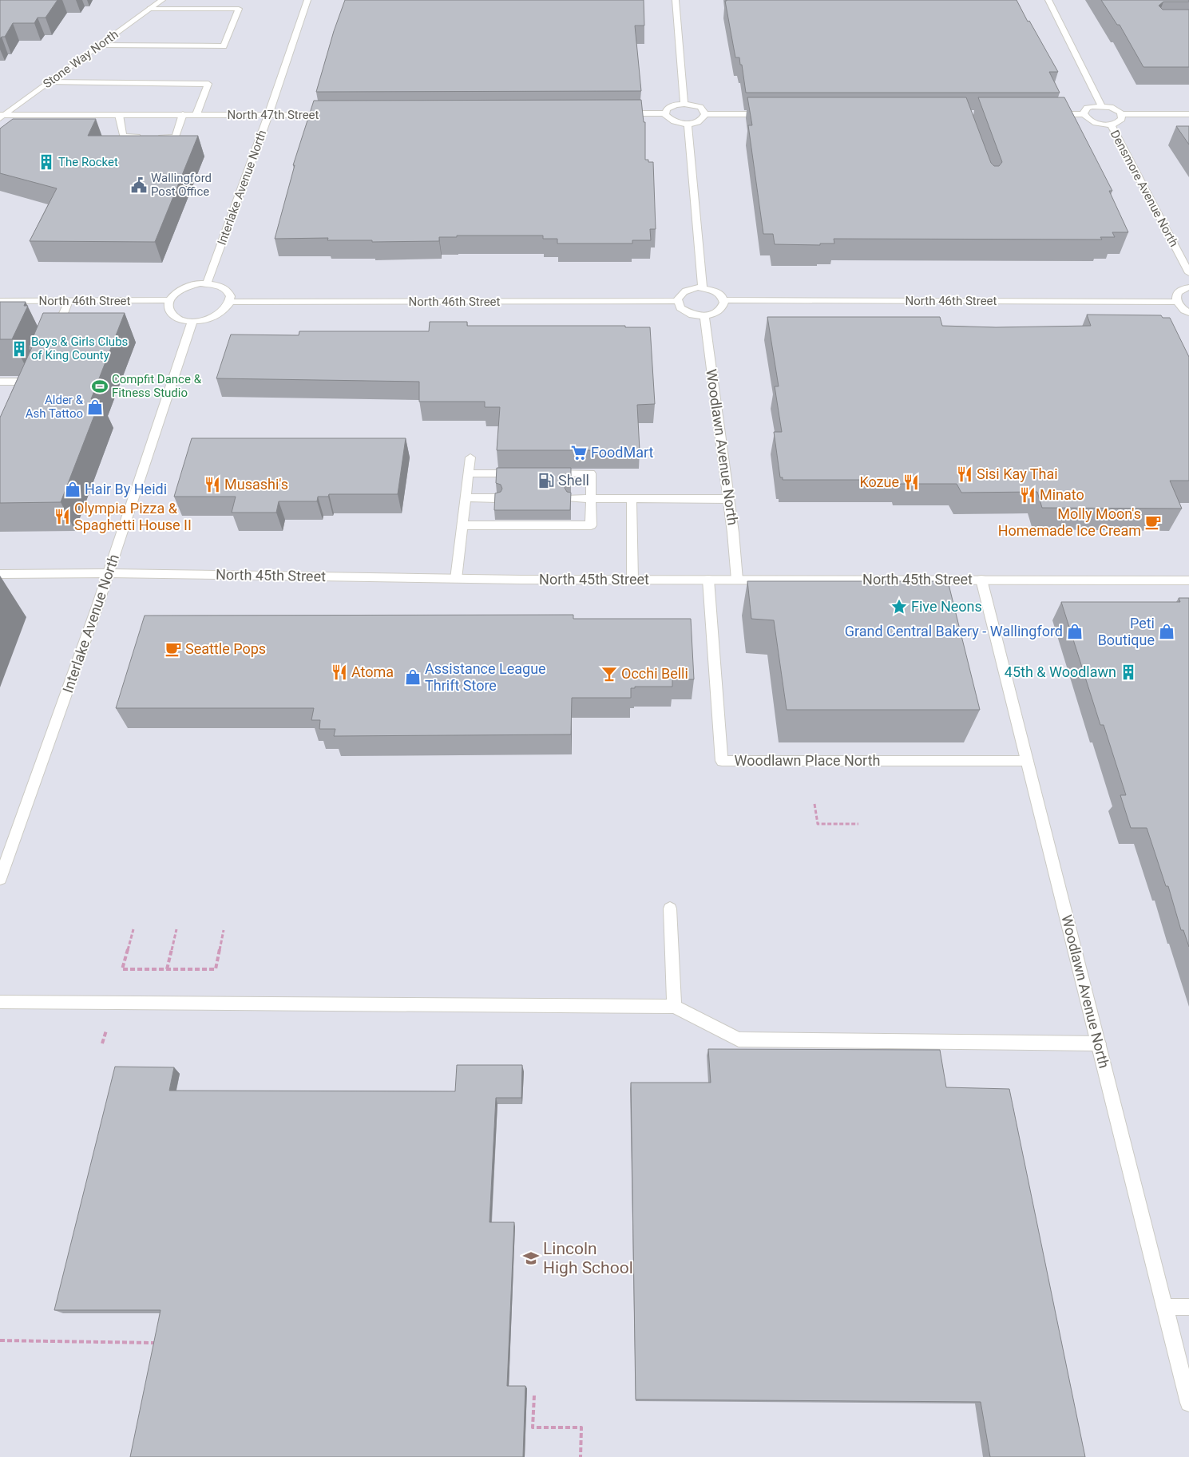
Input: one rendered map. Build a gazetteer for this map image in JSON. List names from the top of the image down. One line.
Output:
{"streets":{"street":["Stone Way North","North 47th Street","Interlake Avenue North","Densmore Avenue North","North 46th Street","Woodlawn Avenue North","North 45th Street","Woodlawn Place North"]},"crossings":[["Stone Way North","North 47th Street"],["North 47th Street","Interlake Avenue North"],["Interlake Avenue North","North 46th Street"],["Interlake Avenue North","North 45th Street"],["North 46th Street","Woodlawn Avenue North"],["Woodlawn Avenue North","North 45th Street"],["Woodlawn Avenue North","Woodlawn Place North"],["North 45th Street","Woodlawn Place North"]],"places":{"building":["The Rocket","Boys & Girls Clubs of King County","45th & Woodlawn"],"public building":["Wallingford Post Office"],"sports":["Compfit Dance & Fitness Studio"],"shop":["Alder & Ash Tattoo","Hair By Heidi","Grand Central Bakery - Wallingford","Peti Boutique","Assistance League Thrift Store"],"supermarket":["FoodMart"],"restaurant":["Sisi Kay Thai","Kozue","Musashi's","Minato","Olympia Pizza & Spaghetti House II","Atoma"],"fuel station":["Shell"],"cafe":["Molly Moon's Homemade Ice Cream","Seattle Pops"],"place":["Five Neons"],"bar":["Occhi Belli"],"school or university":["Lincoln High School"]}}
